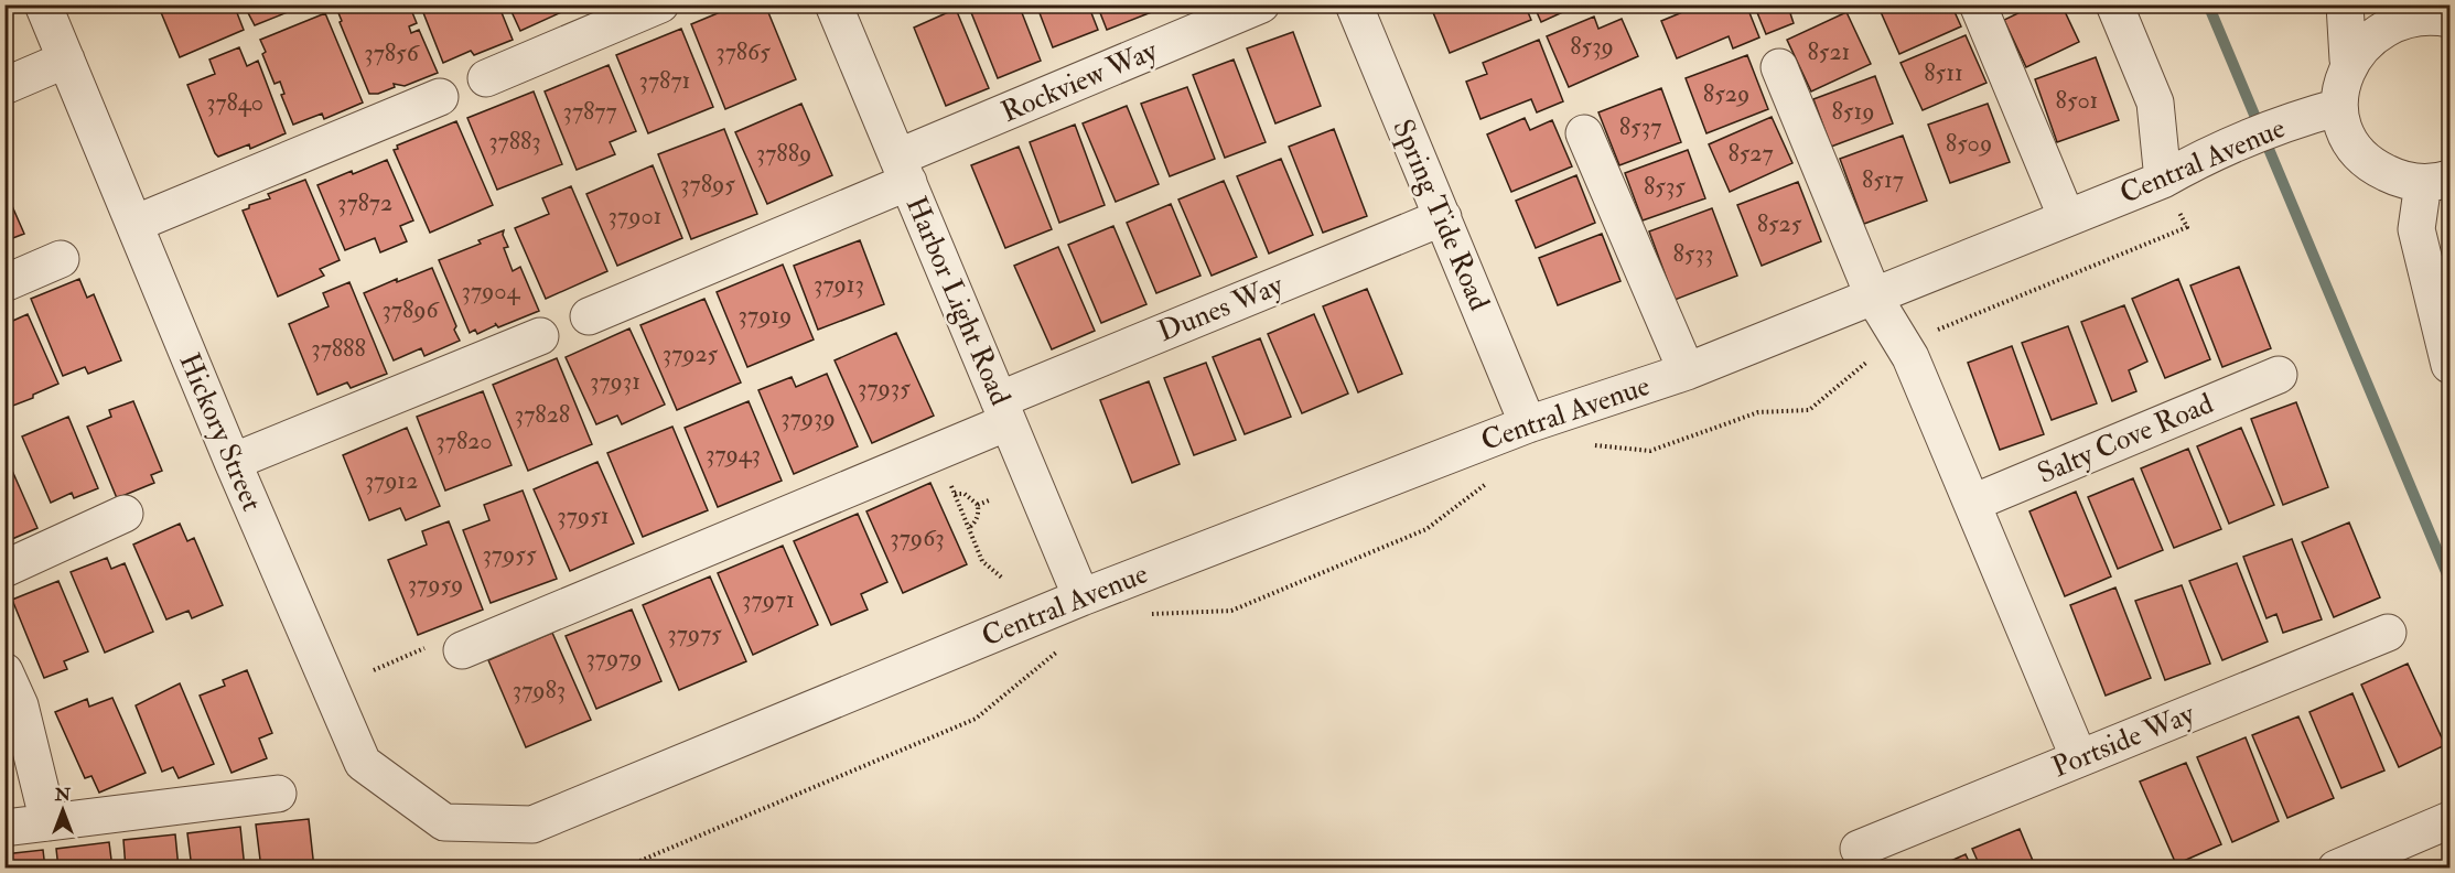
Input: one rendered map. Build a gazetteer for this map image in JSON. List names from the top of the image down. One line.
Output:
{"streets":{"street":["Rockview Way","Central Avenue","Spring Tide Road","Harbor Light Road","Dunes Way","Hickory Street","Salty Cove Road","Portside Way"]},"crossings":[["Rockview Way","Harbor Light Road"],["Central Avenue","Spring Tide Road"],["Central Avenue","Harbor Light Road"],["Central Avenue","Hickory Street"],["Spring Tide Road","Dunes Way"],["Harbor Light Road","Dunes Way"]],"house_numbers":["8539","37865","8521","37856","8511","37871","8529","8501","37840","37877","8519","8537","37883","8509","37889","8527","8517","37895","8535","37872","37901","8525","8533","37913","37904","37896","37919","37888","37925","37931","37935","37828","37939","37820","37943","37912","37951","37963","37955","37959","37971","37975","37979","37983"],"north":"top"}
